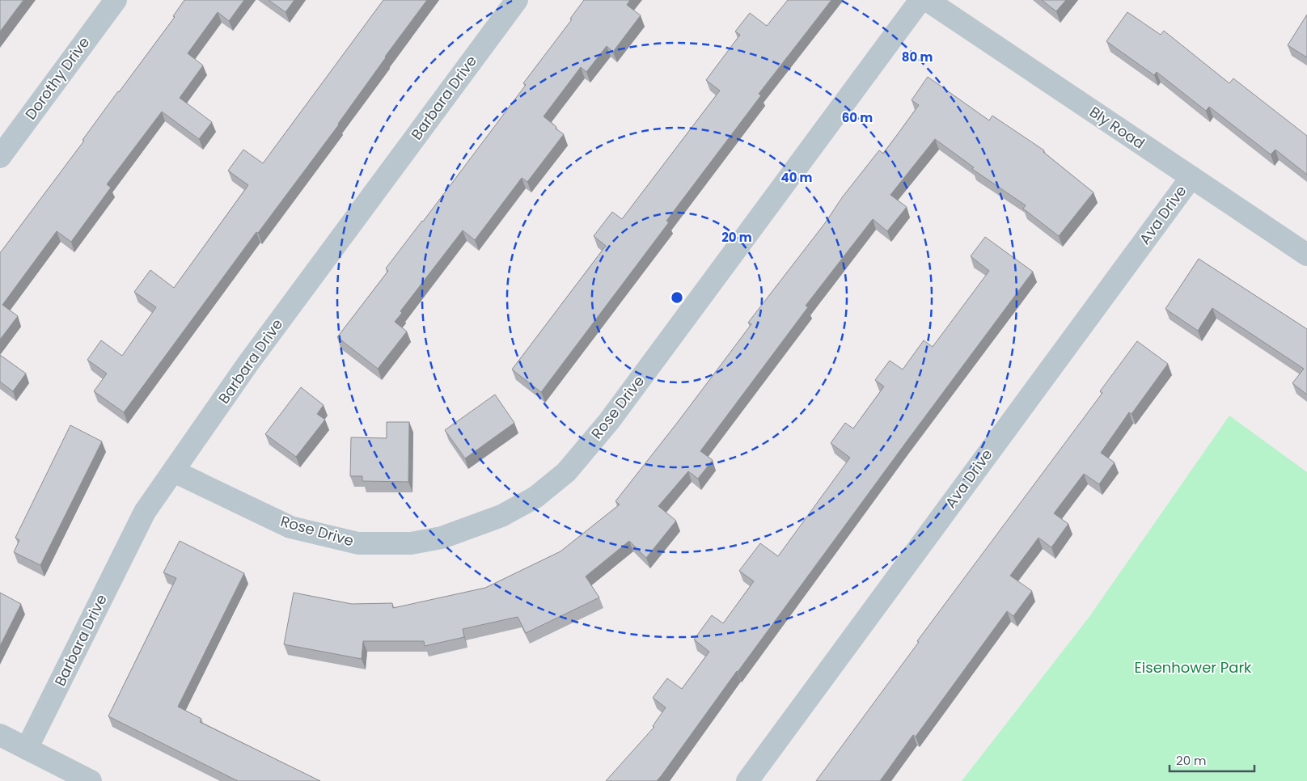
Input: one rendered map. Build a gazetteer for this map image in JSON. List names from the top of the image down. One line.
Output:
{"streets":{"street":["Dorothy Drive","Barbara Drive","Bly Road","Ava Drive","Rose Drive"]},"crossings":[["Barbara Drive","Rose Drive"],["Bly Road","Ava Drive"]],"parks":["Eisenhower Park"],"scale_bar":"20 m","rings":["80 m","60 m","40 m","20 m"]}
